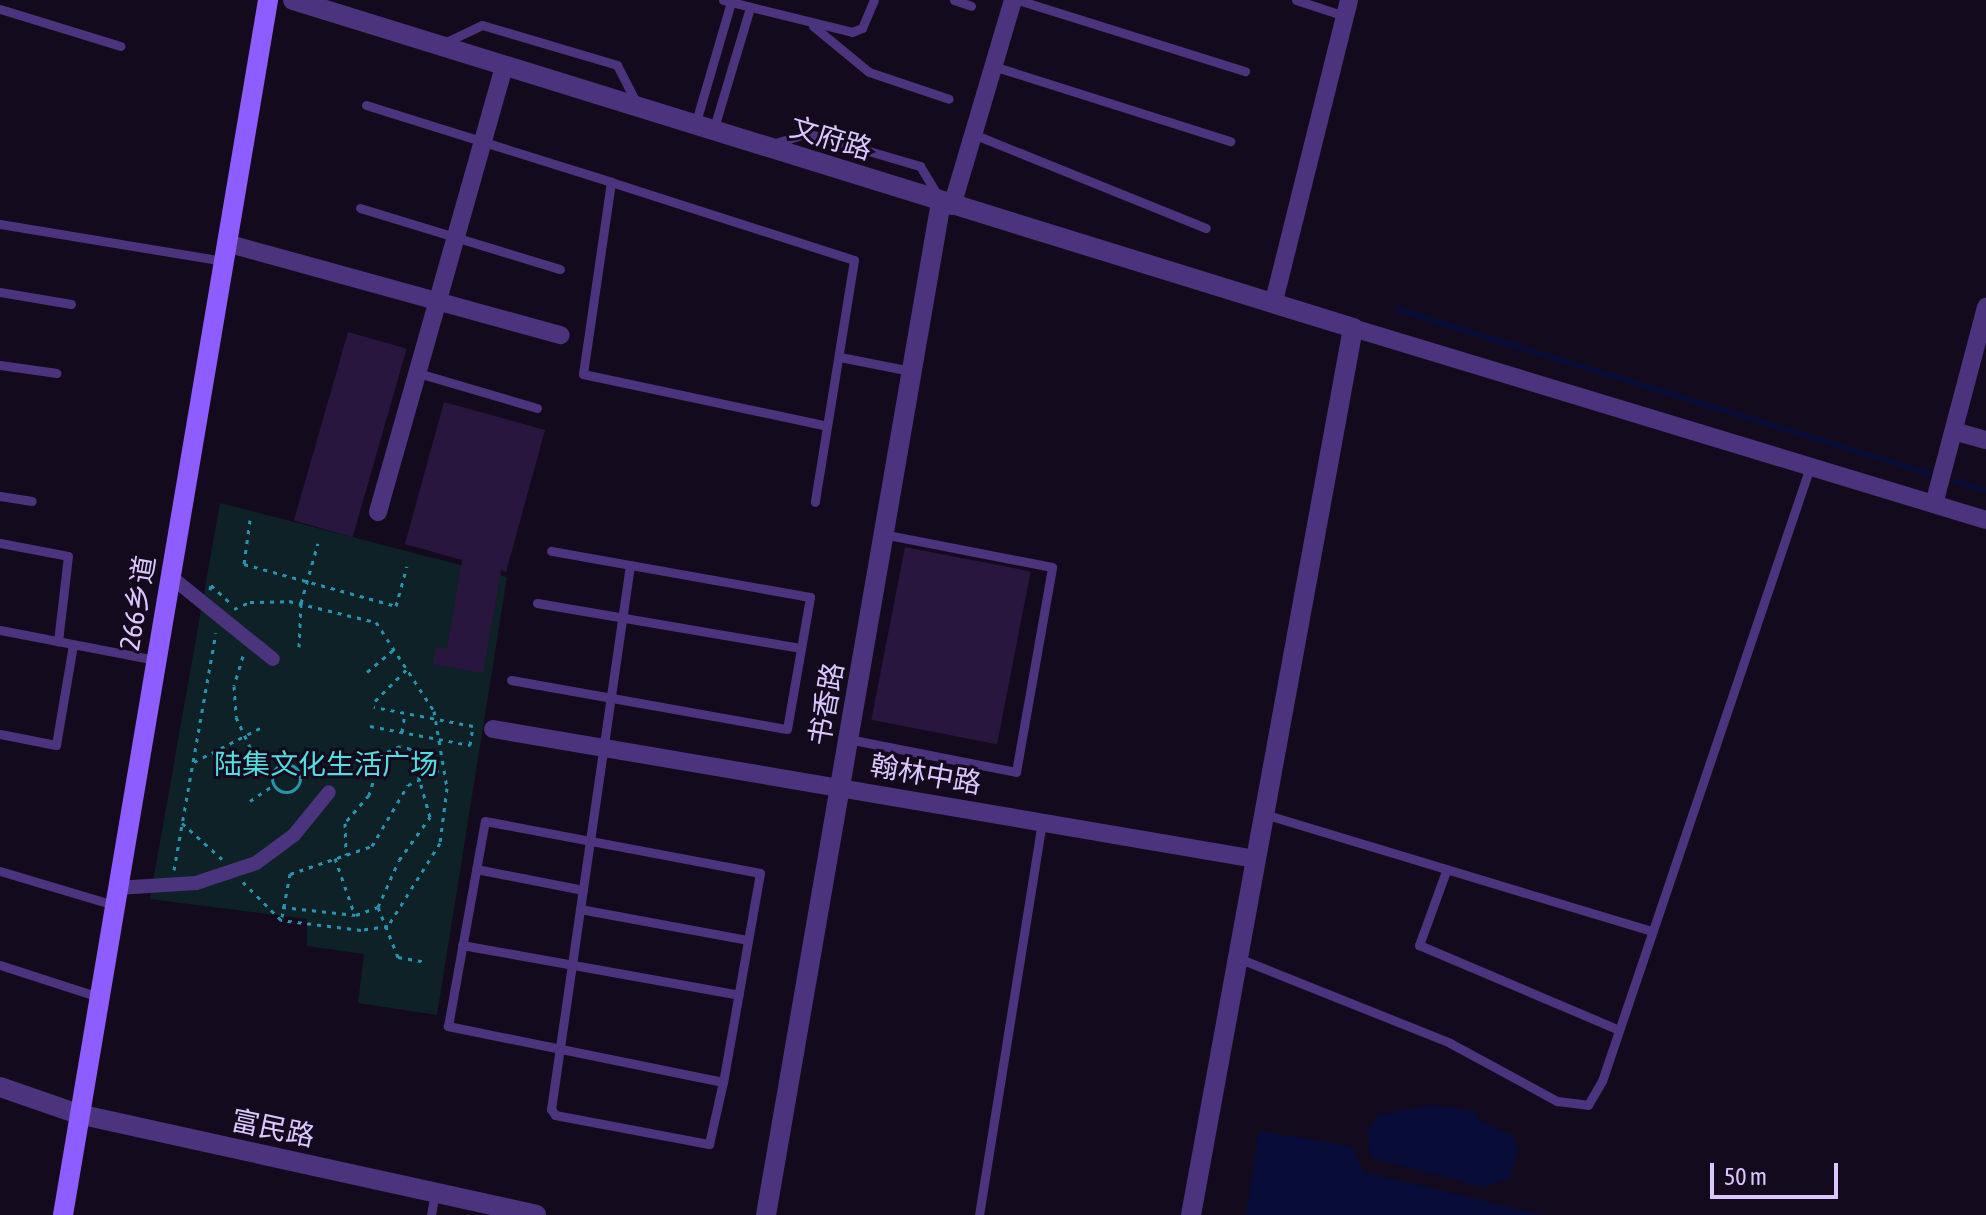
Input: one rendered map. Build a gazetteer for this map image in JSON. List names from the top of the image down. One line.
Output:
{"streets":{"main road":["266乡道"],"street":["文府路","书香路","翰林中路","富民路"]},"crossings":[["文府路","书香路"],["266乡道","富民路"],["书香路","翰林中路"]],"parks":["陆集文化生活广场"],"scale_bar":"50 m"}
